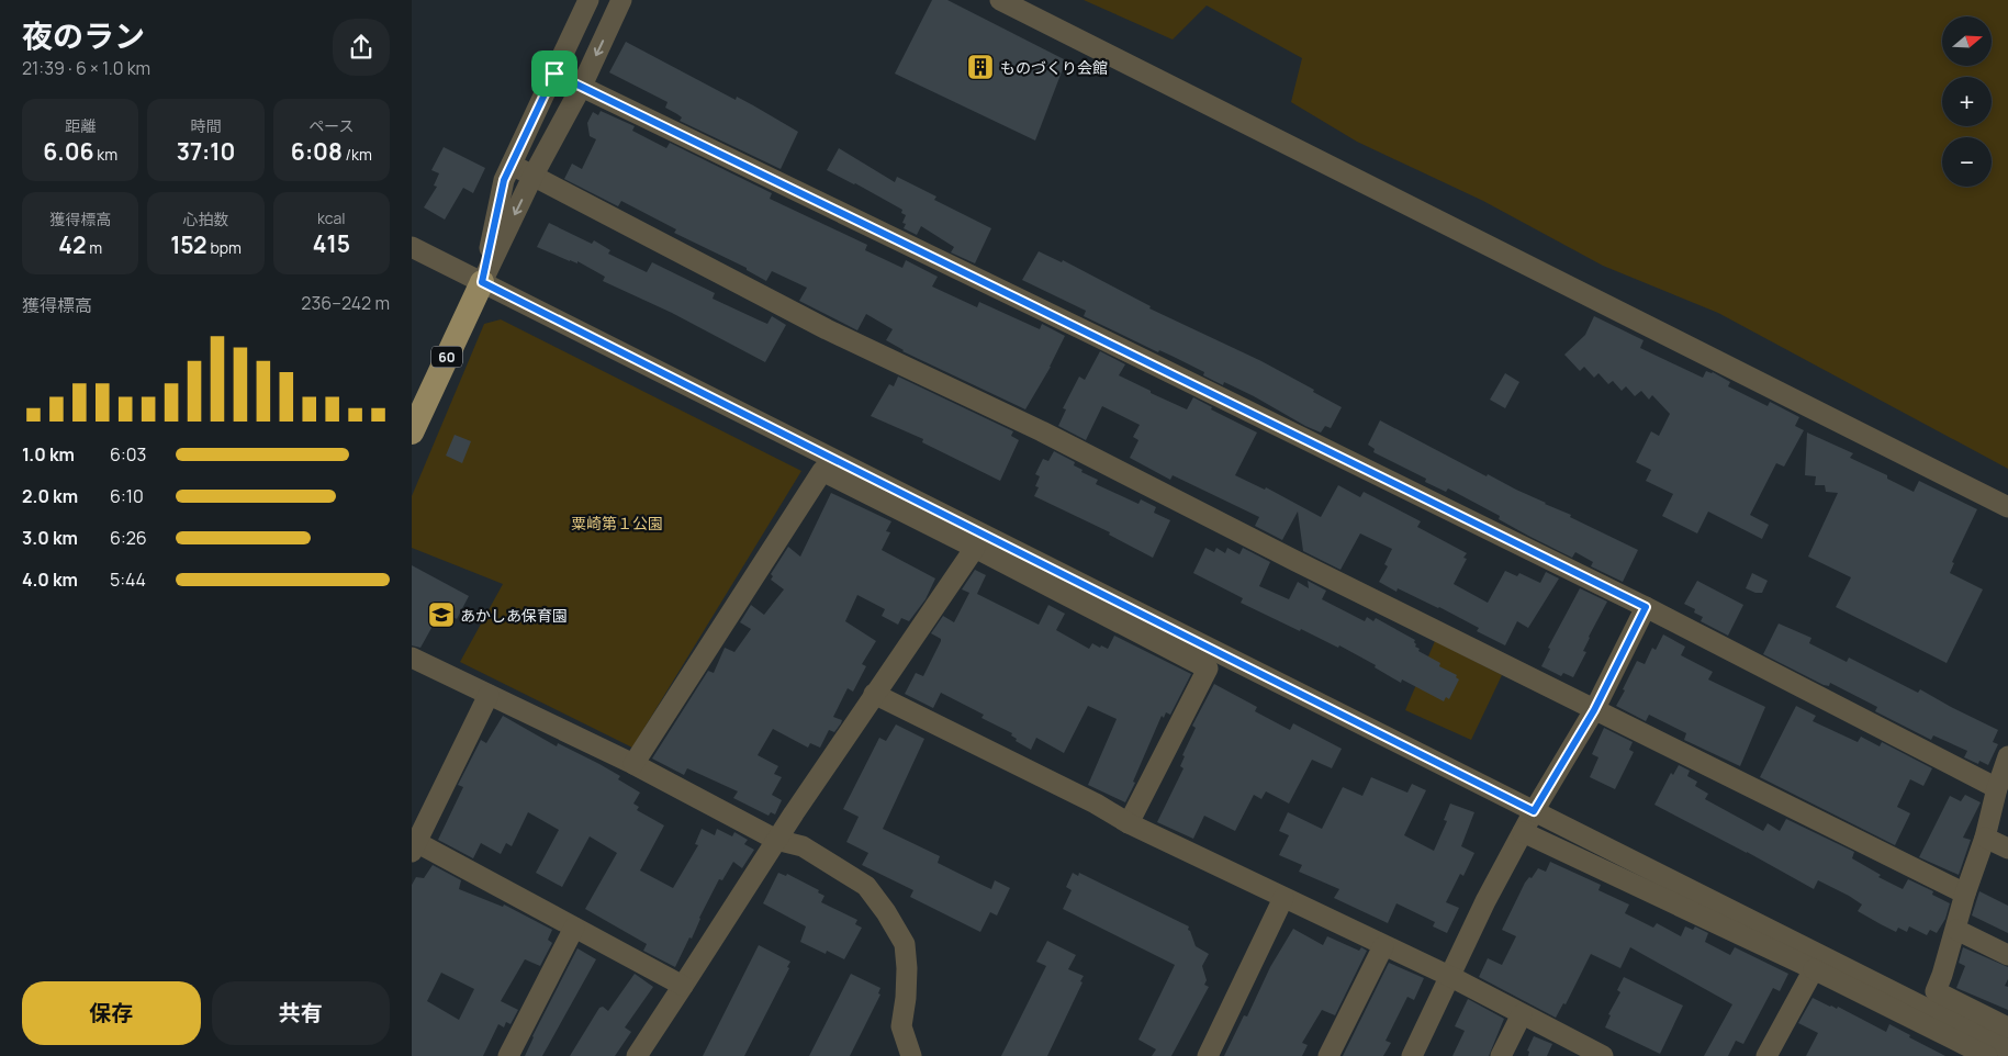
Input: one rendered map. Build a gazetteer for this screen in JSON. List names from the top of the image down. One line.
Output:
{"streets":{"main road":["60"]},"parks":["粟崎第１公園"],"places":{"building":["ものづくり会館"],"school or university":["あかしあ保育園"]},"north":"right","page":{"heading":["夜のラン","21:39 · 6 × 1.0 km"],"map_buttons":["+","−"],"stats":[["距離","6.06 km"],["時間","37:10"],["ペース","6:08 /km"],["獲得標高","42 m"],["心拍数","152 bpm"],["kcal","415"]],"chart":["獲得標高","236–242 m"],"list":[{"name":"1.0 km","note":"6:03"},{"name":"2.0 km","note":"6:10"},{"name":"3.0 km","note":"6:26"},{"name":"4.0 km","note":"5:44"}],"buttons":["保存","共有"]}}
